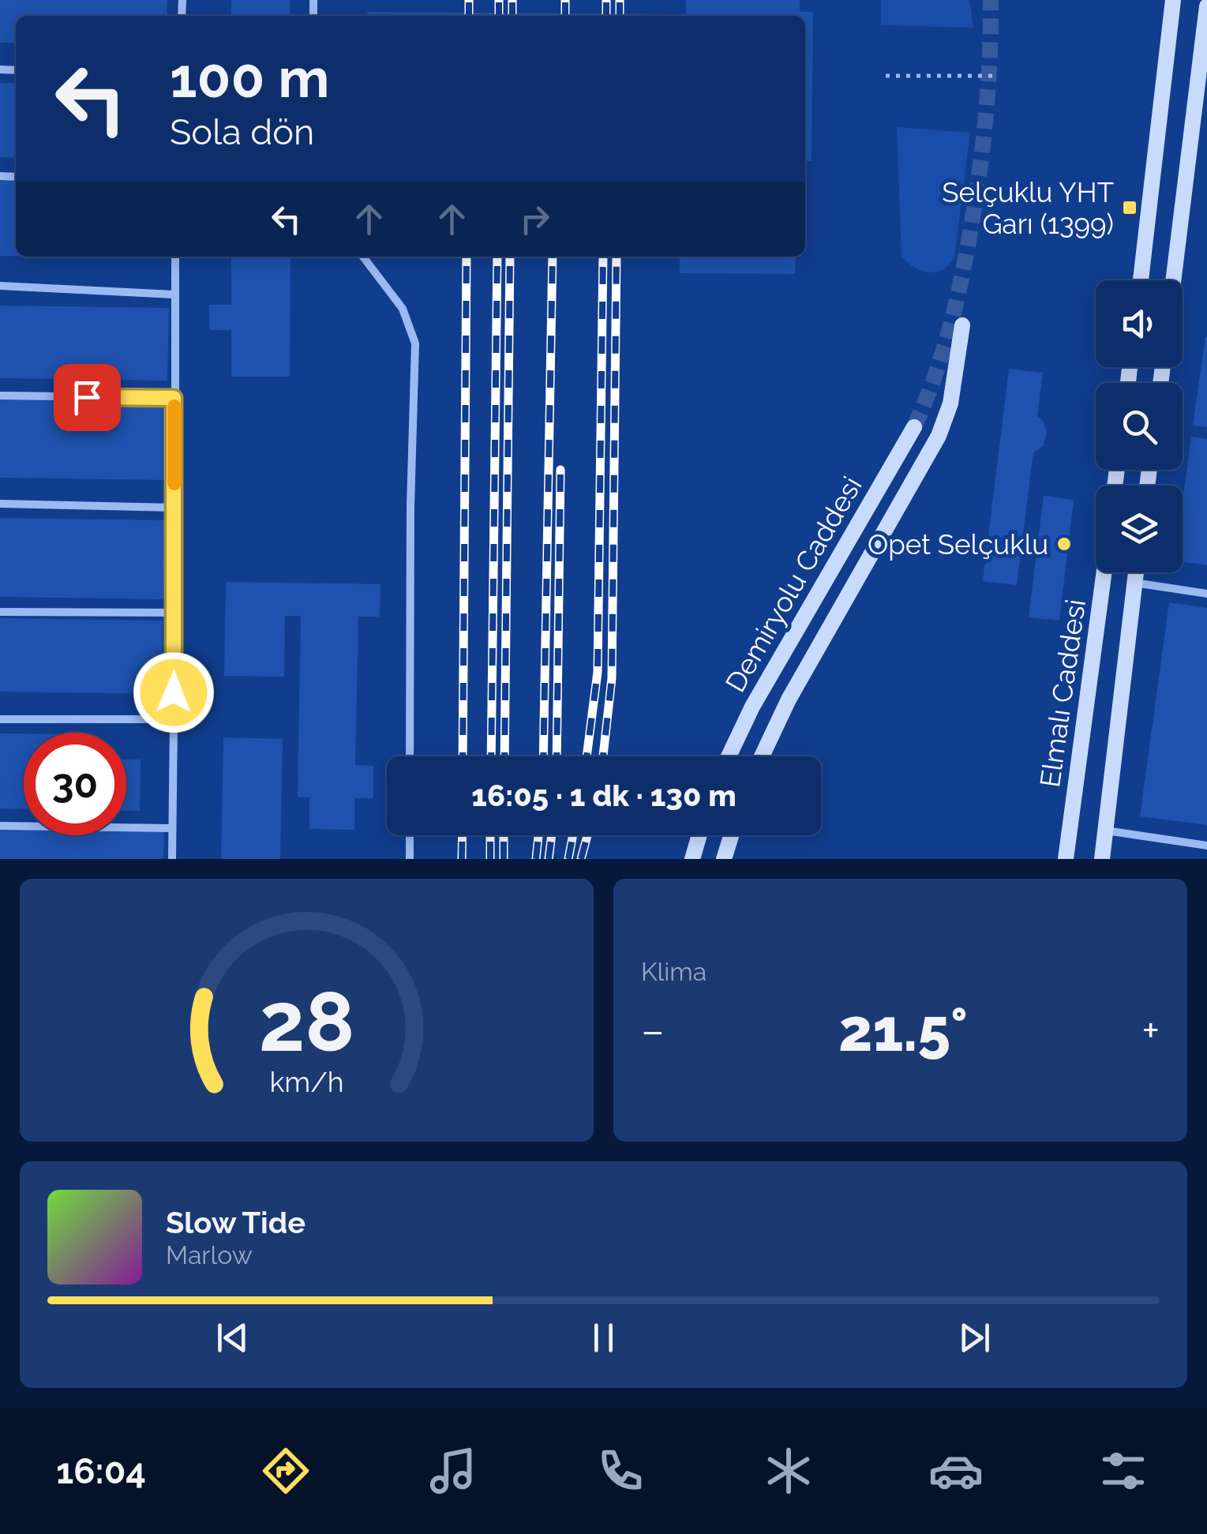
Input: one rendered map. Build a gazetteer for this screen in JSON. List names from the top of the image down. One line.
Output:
{"streets":{"main road":["Demiryolu Caddesi","Elmalı Caddesi"]},"places":{"transit":["Selçuklu YHT Garı (1399)"],"other":["Opet Selçuklu"]},"page":{"turn":["100 m","Sola dön"],"limit":"30","trip":"16:05 · 1 dk · 130 m","tile":"Klima","heat":["−","21.5°","+"],"song":["Slow Tide","Marlow"],"tabs":"16:04","gauge":["28","km/h"]}}
